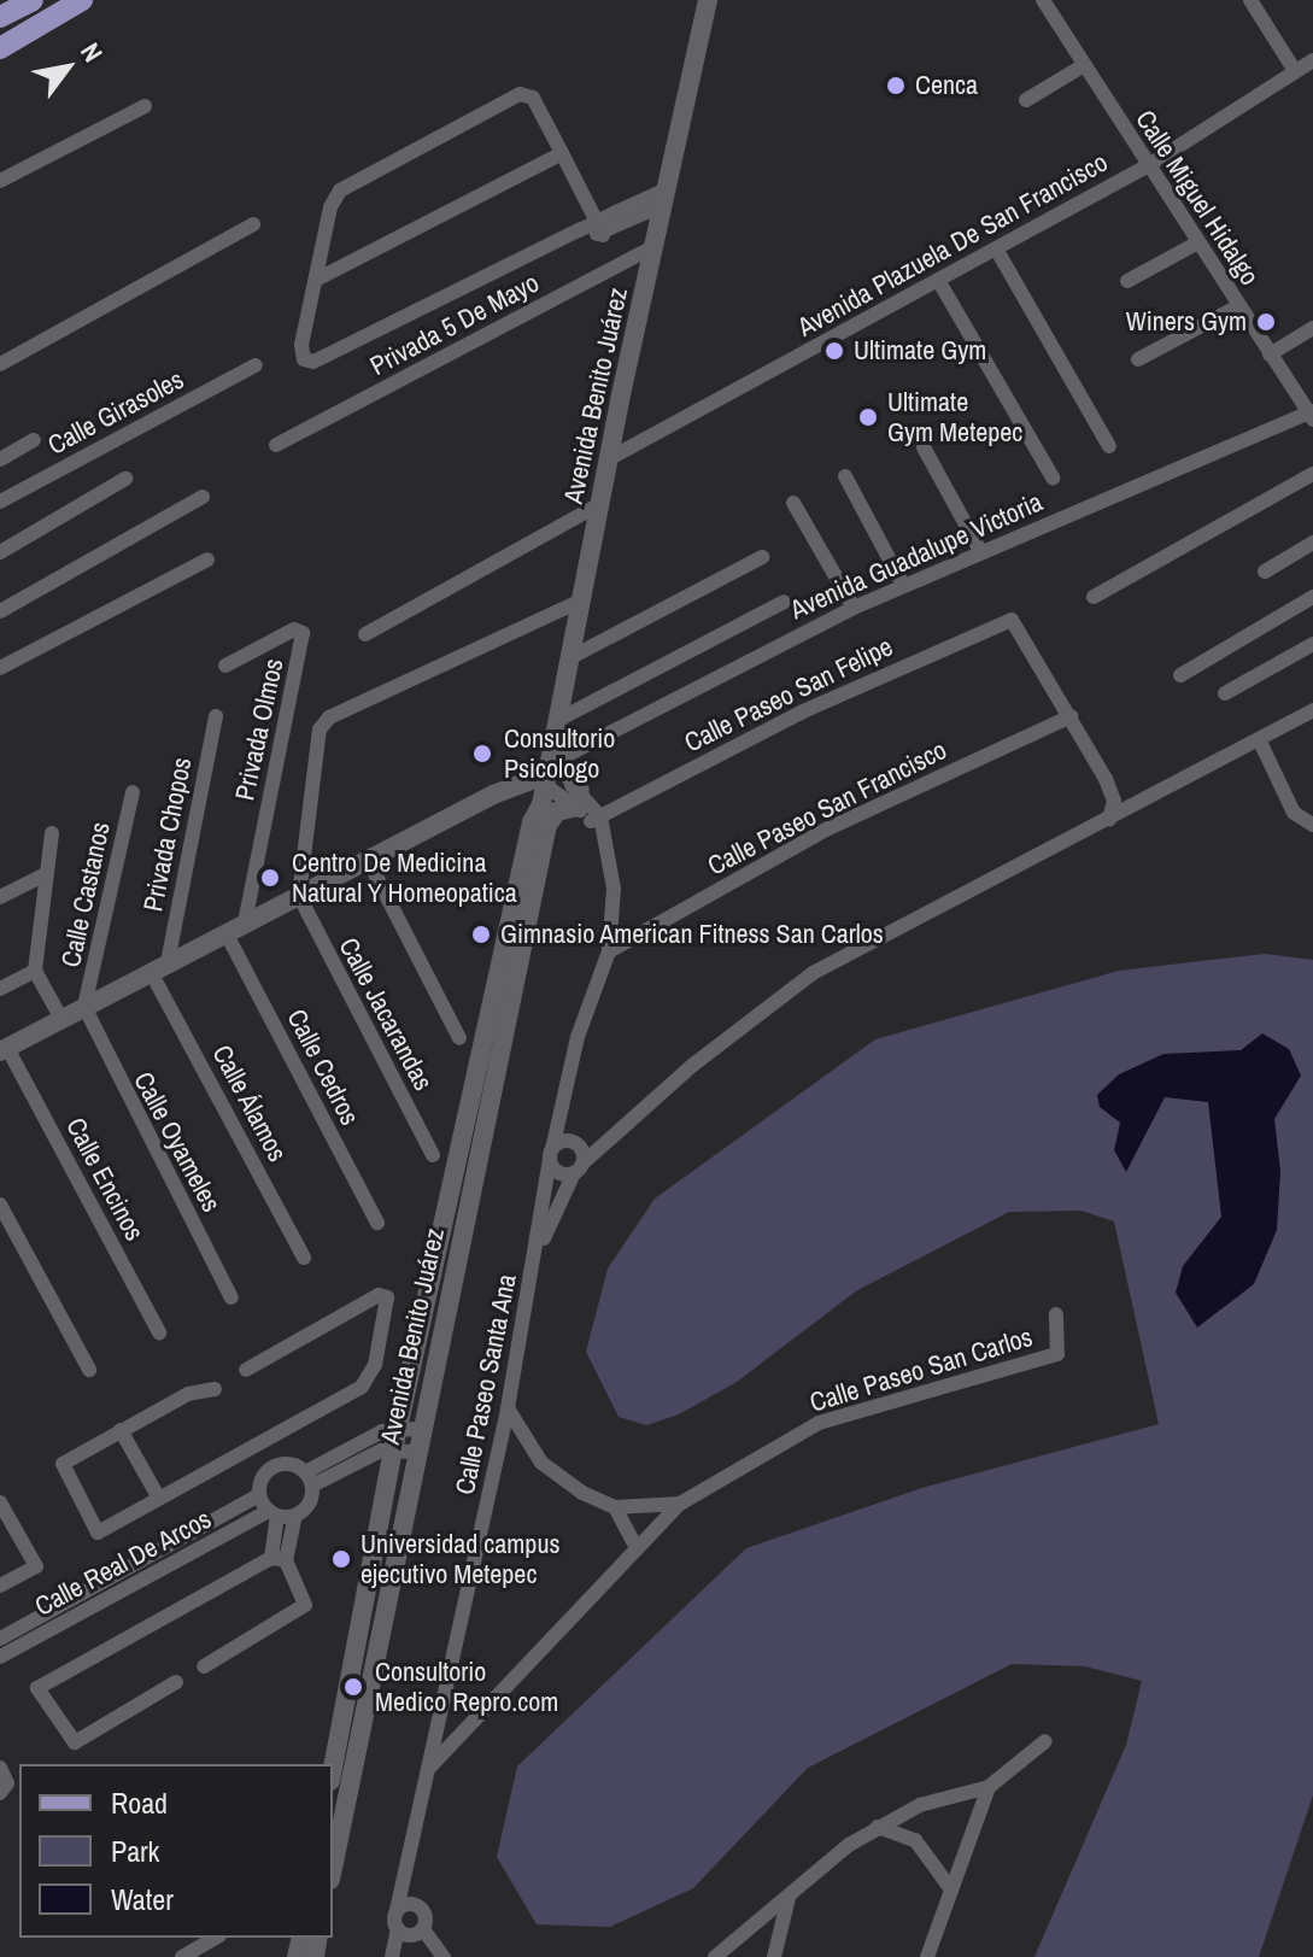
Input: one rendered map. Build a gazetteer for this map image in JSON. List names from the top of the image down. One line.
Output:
{"streets":{"main road":["Avenida Benito Juárez"],"street":["Calle Miguel Hidalgo","Avenida Plazuela De San Francisco","Privada 5 De Mayo","Calle Girasoles","Avenida Guadalupe Victoria","Calle Paseo San Felipe","Privada Olmos","Calle Paseo San Francisco","Privada Chopos","Calle Castanos","Calle Jacarandas","Calle Cedros","Calle Álamos","Calle Oyameles","Calle Encinos","Calle Paseo San Carlos","Calle Paseo Santa Ana","Calle Real De Arcos"]},"crossings":[["Calle Miguel Hidalgo","Avenida Plazuela De San Francisco"],["Calle Miguel Hidalgo","Avenida Guadalupe Victoria"],["Avenida Plazuela De San Francisco","Avenida Benito Juárez"],["Privada 5 De Mayo","Avenida Benito Juárez"],["Avenida Benito Juárez","Avenida Guadalupe Victoria"],["Calle Paseo San Felipe","Calle Paseo San Francisco"],["Calle Paseo San Felipe","Calle Paseo Santa Ana"],["Calle Paseo San Francisco","Calle Paseo Santa Ana"],["Privada Chopos","Calle Álamos"],["Calle Castanos","Calle Oyameles"],["Calle Paseo San Carlos","Calle Paseo Santa Ana"]],"places":["Cenca","Winers Gym","Ultimate Gym","Ultimate Gym Metepec","Consultorio Psicologo","Centro De Medicina Natural Y Homeopatica","Gimnasio American Fitness San Carlos","Universidad campus ejecutivo Metepec","Consultorio Medico Repro.com"],"legend":["Road","Park","Water"],"north":"top right"}
